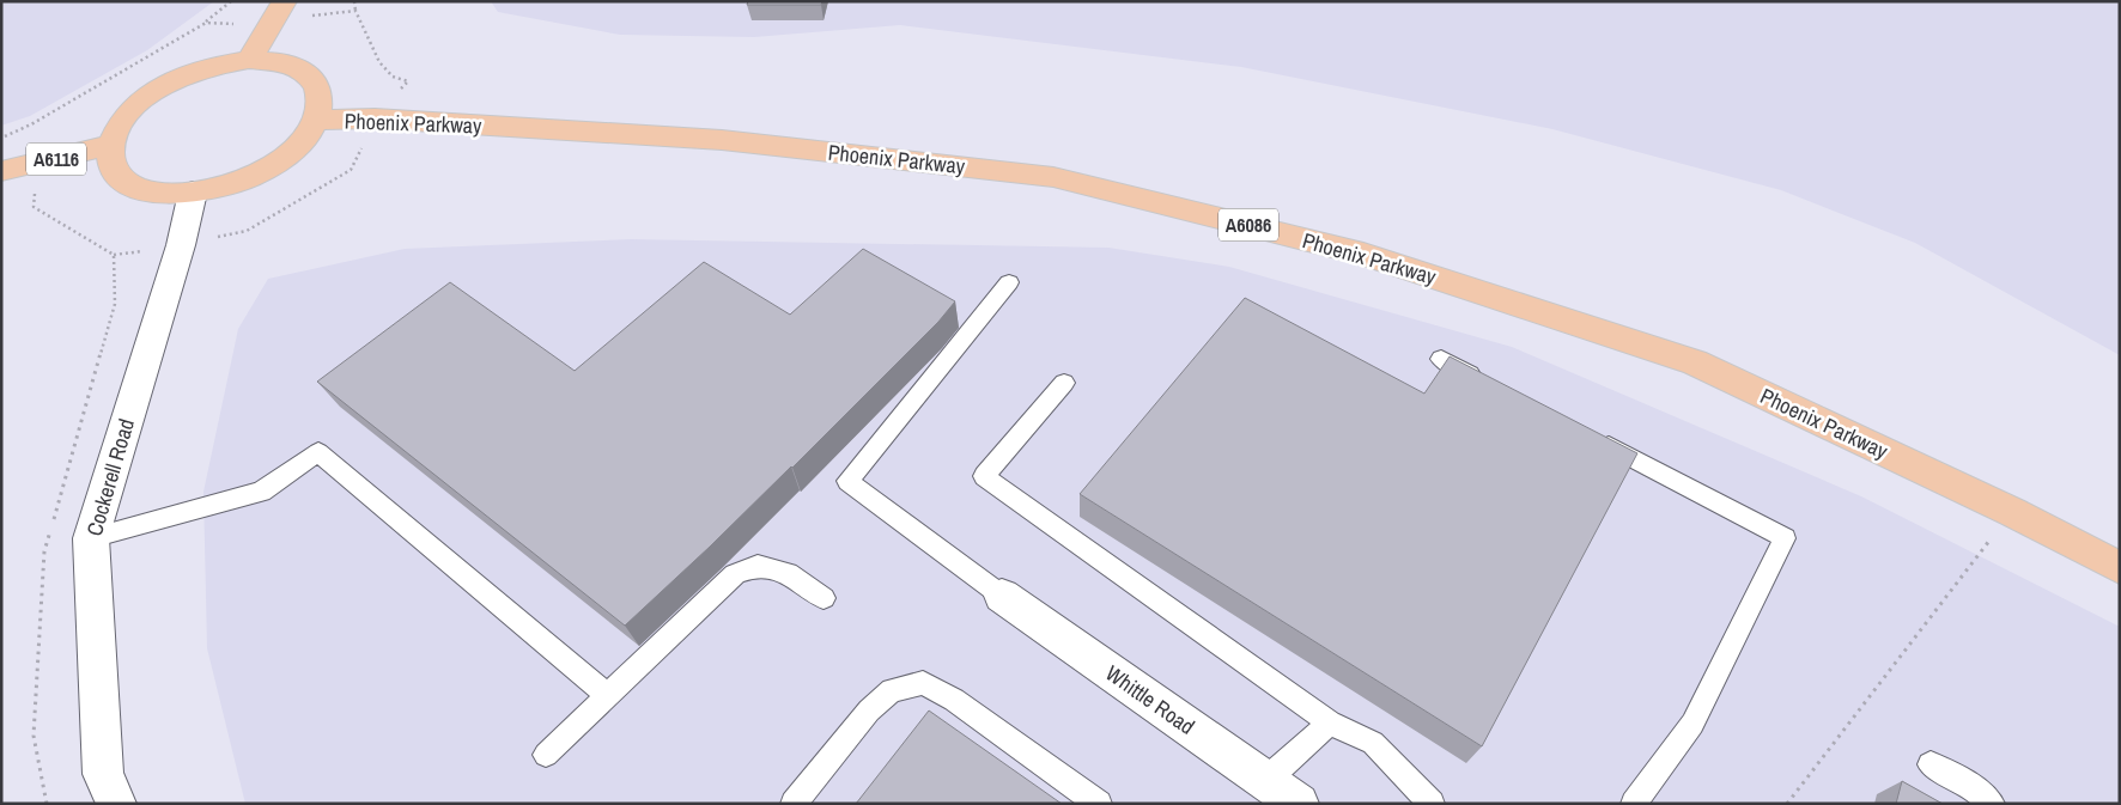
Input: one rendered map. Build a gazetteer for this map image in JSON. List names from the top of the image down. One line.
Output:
{"streets":{"main road":["Phoenix Parkway","A6116","A6086"],"street":["Cockerell Road","Whittle Road"]},"crossings":[["Phoenix Parkway","A6116"],["Phoenix Parkway","Cockerell Road"],["A6116","Cockerell Road"]]}
